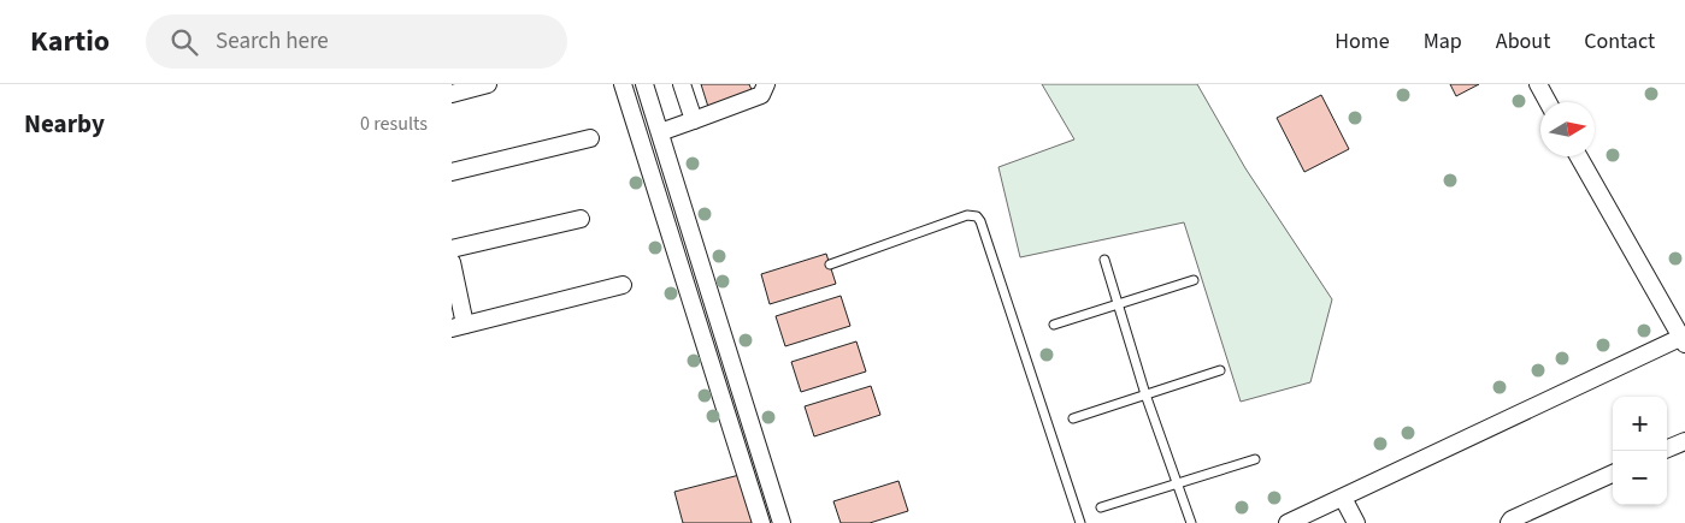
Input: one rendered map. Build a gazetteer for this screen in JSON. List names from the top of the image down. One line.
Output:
{"north":"right","page":{"header":"Kartio","search":"Search here","nav":["Home","Map","About","Contact"],"heading":["Nearby","0 results"],"map_buttons":["+","−"]}}
